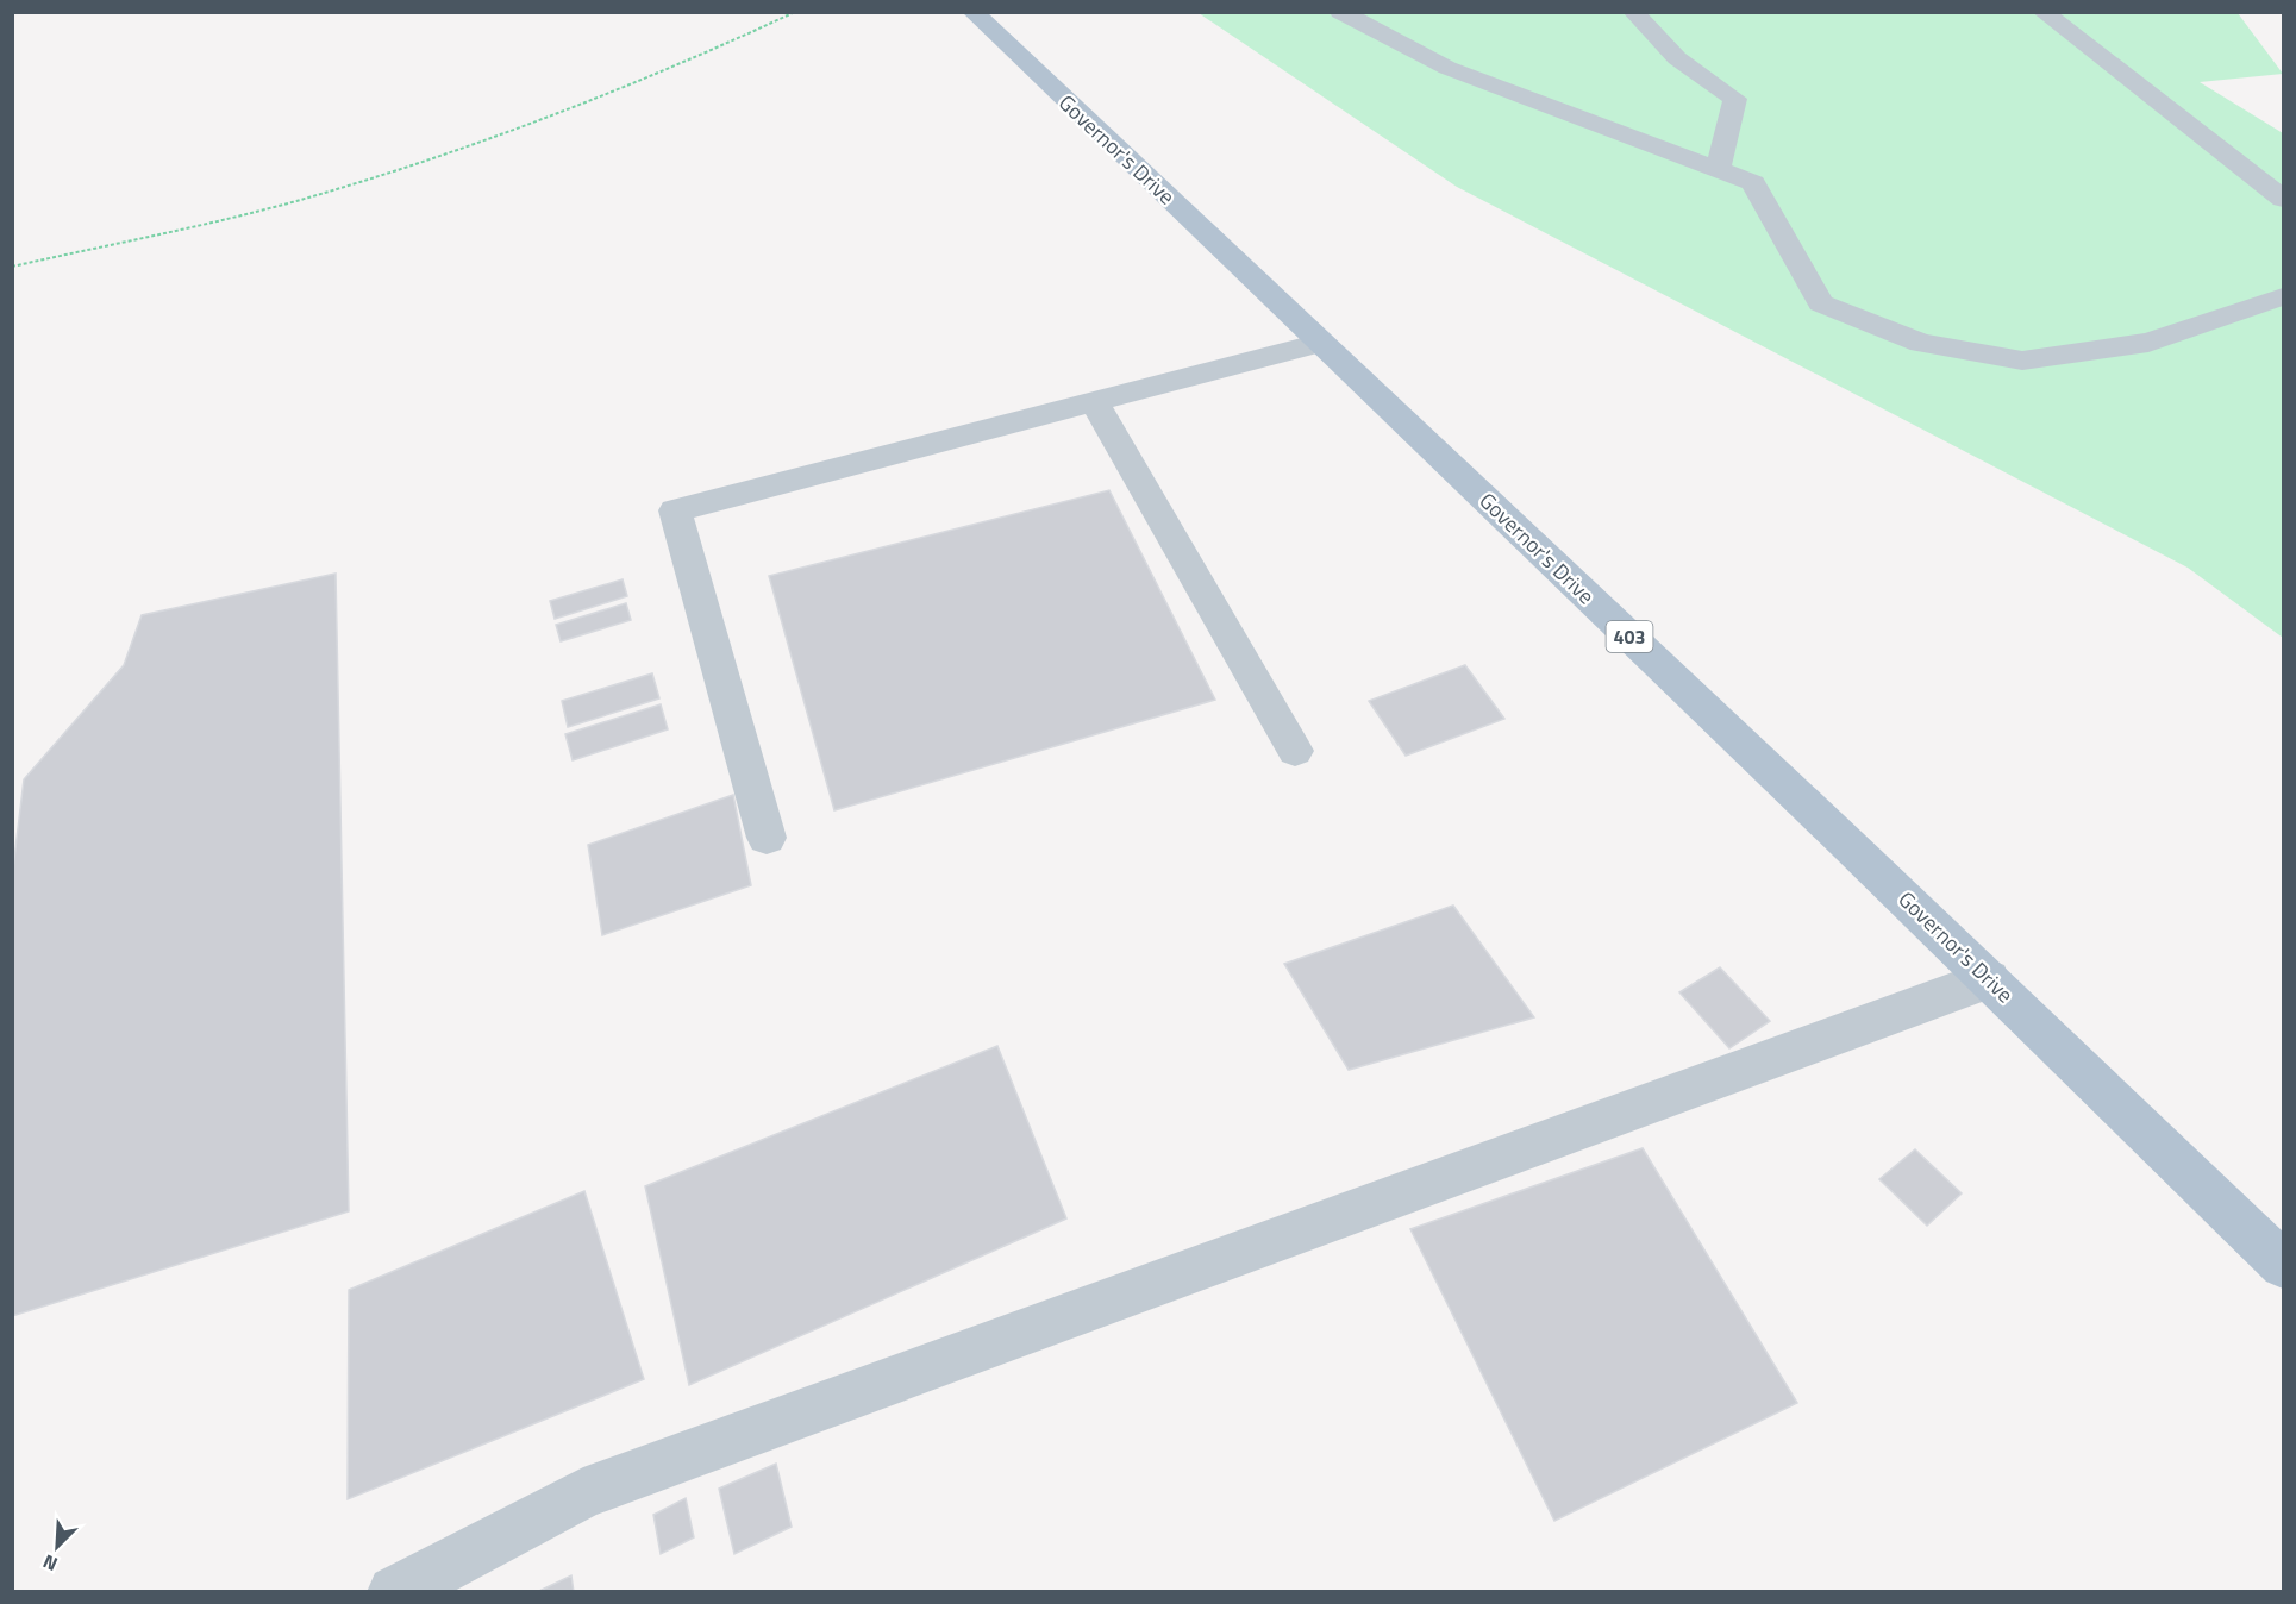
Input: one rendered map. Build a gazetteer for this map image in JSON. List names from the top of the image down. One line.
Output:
{"streets":{"main road":["Governor's Drive","403"]},"north":"bottom left"}
